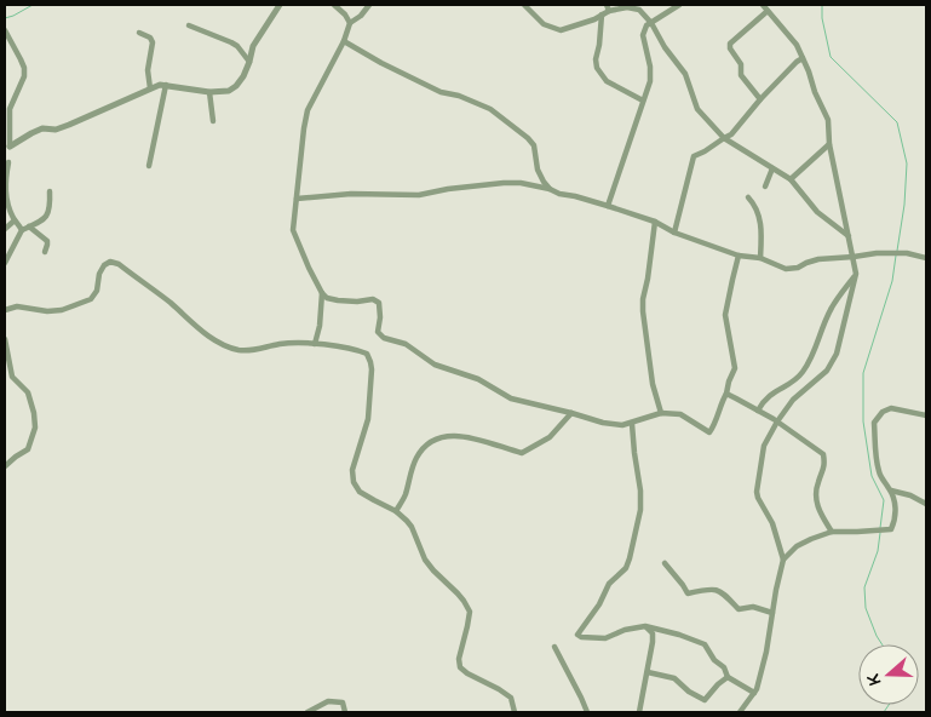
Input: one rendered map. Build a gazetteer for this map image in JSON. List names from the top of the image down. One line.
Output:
{"north":"left"}
